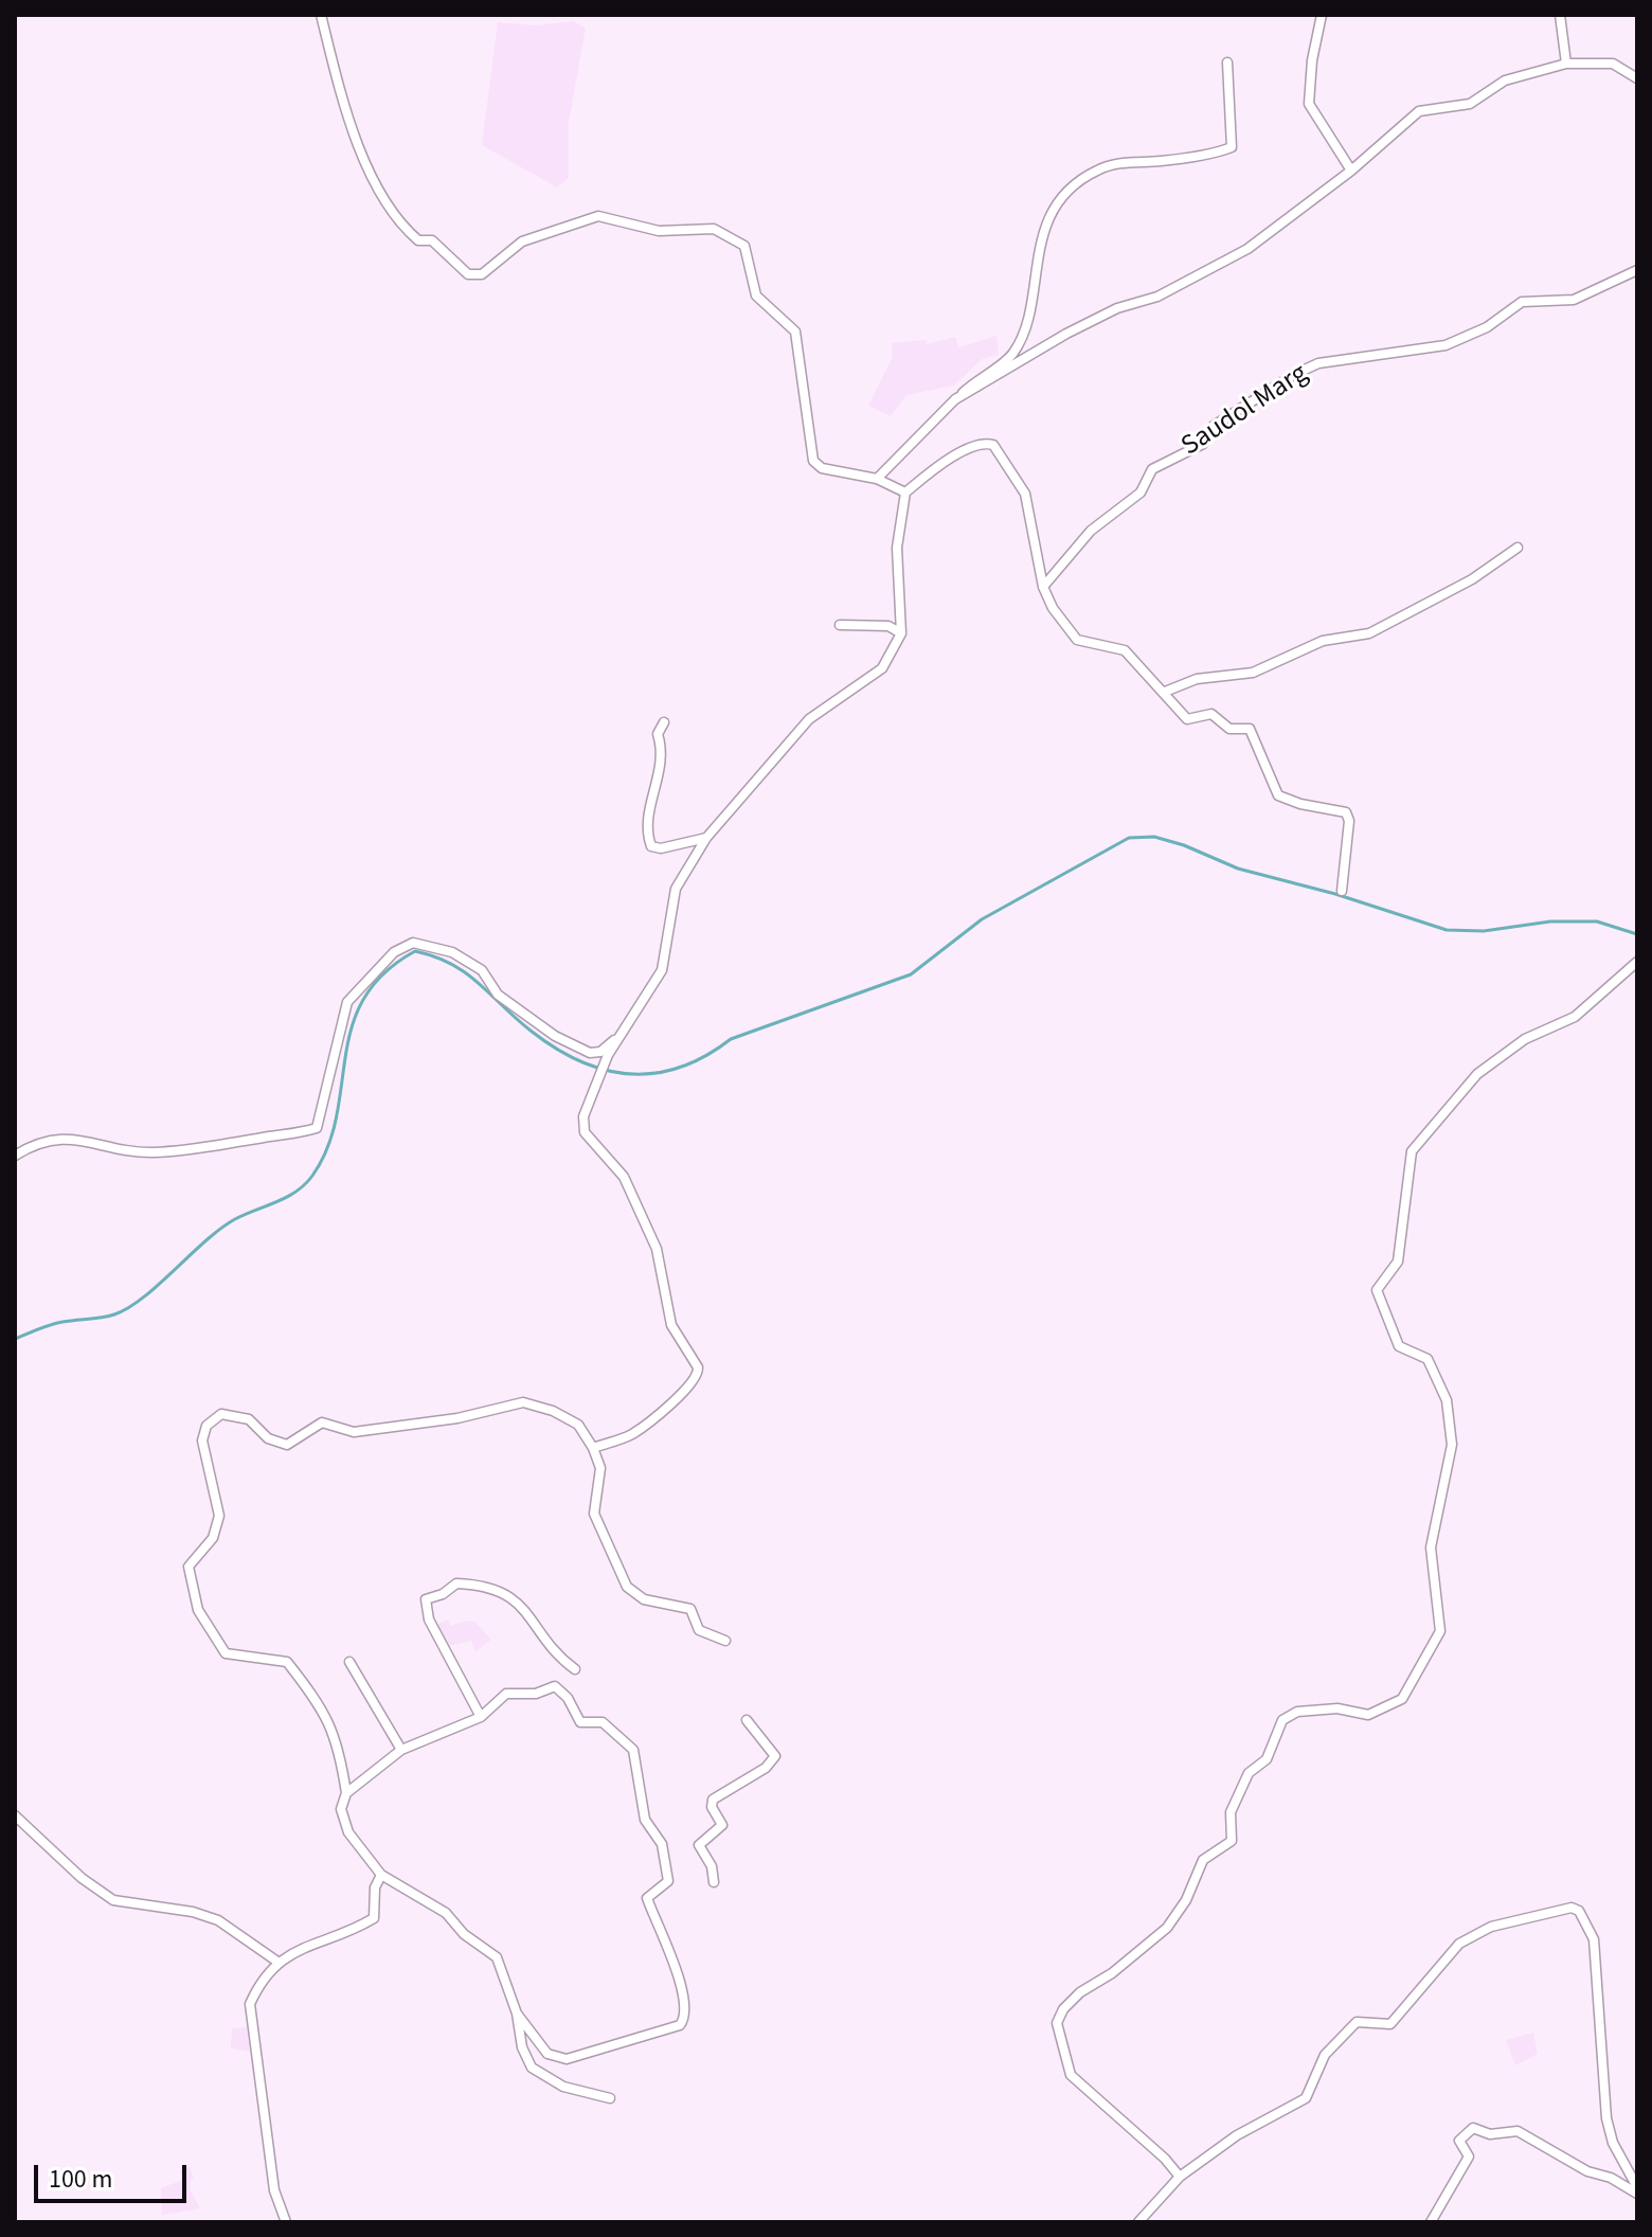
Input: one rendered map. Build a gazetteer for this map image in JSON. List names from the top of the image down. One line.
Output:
{"streets":{"street":["Saudol Marg"]},"scale_bar":"100 m"}
